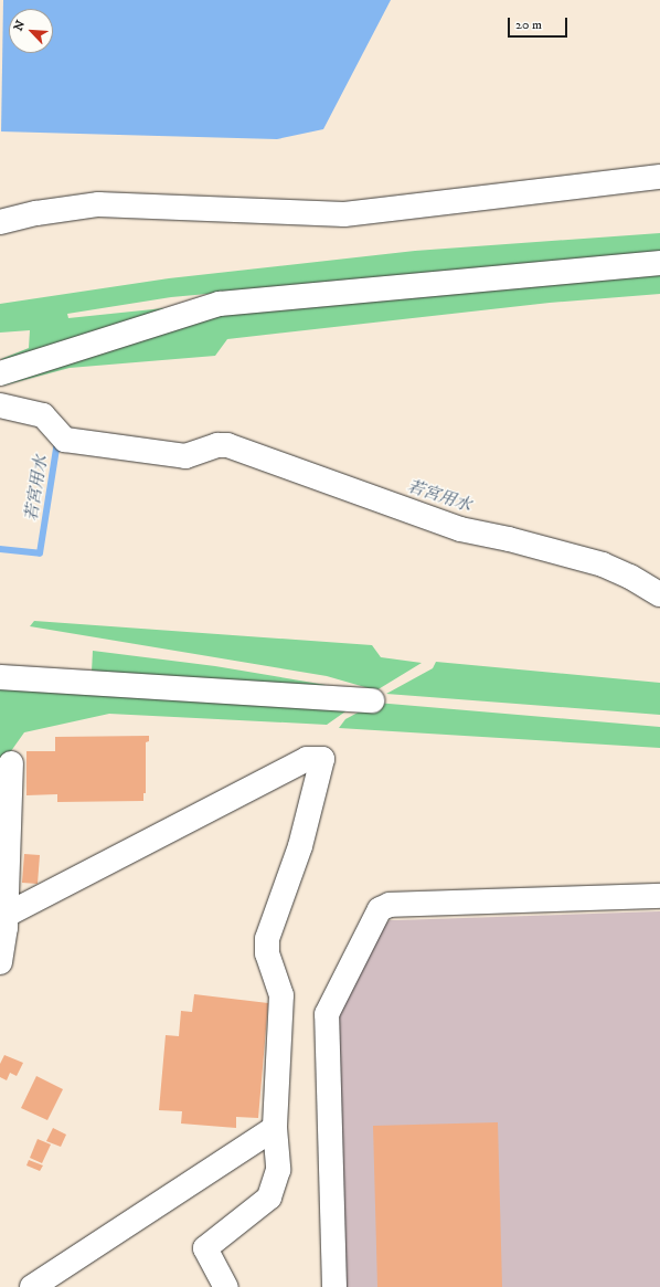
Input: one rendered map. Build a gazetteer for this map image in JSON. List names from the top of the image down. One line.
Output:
{"water":["若宮用水"],"scale_bar":"20 m","north":"top left"}
